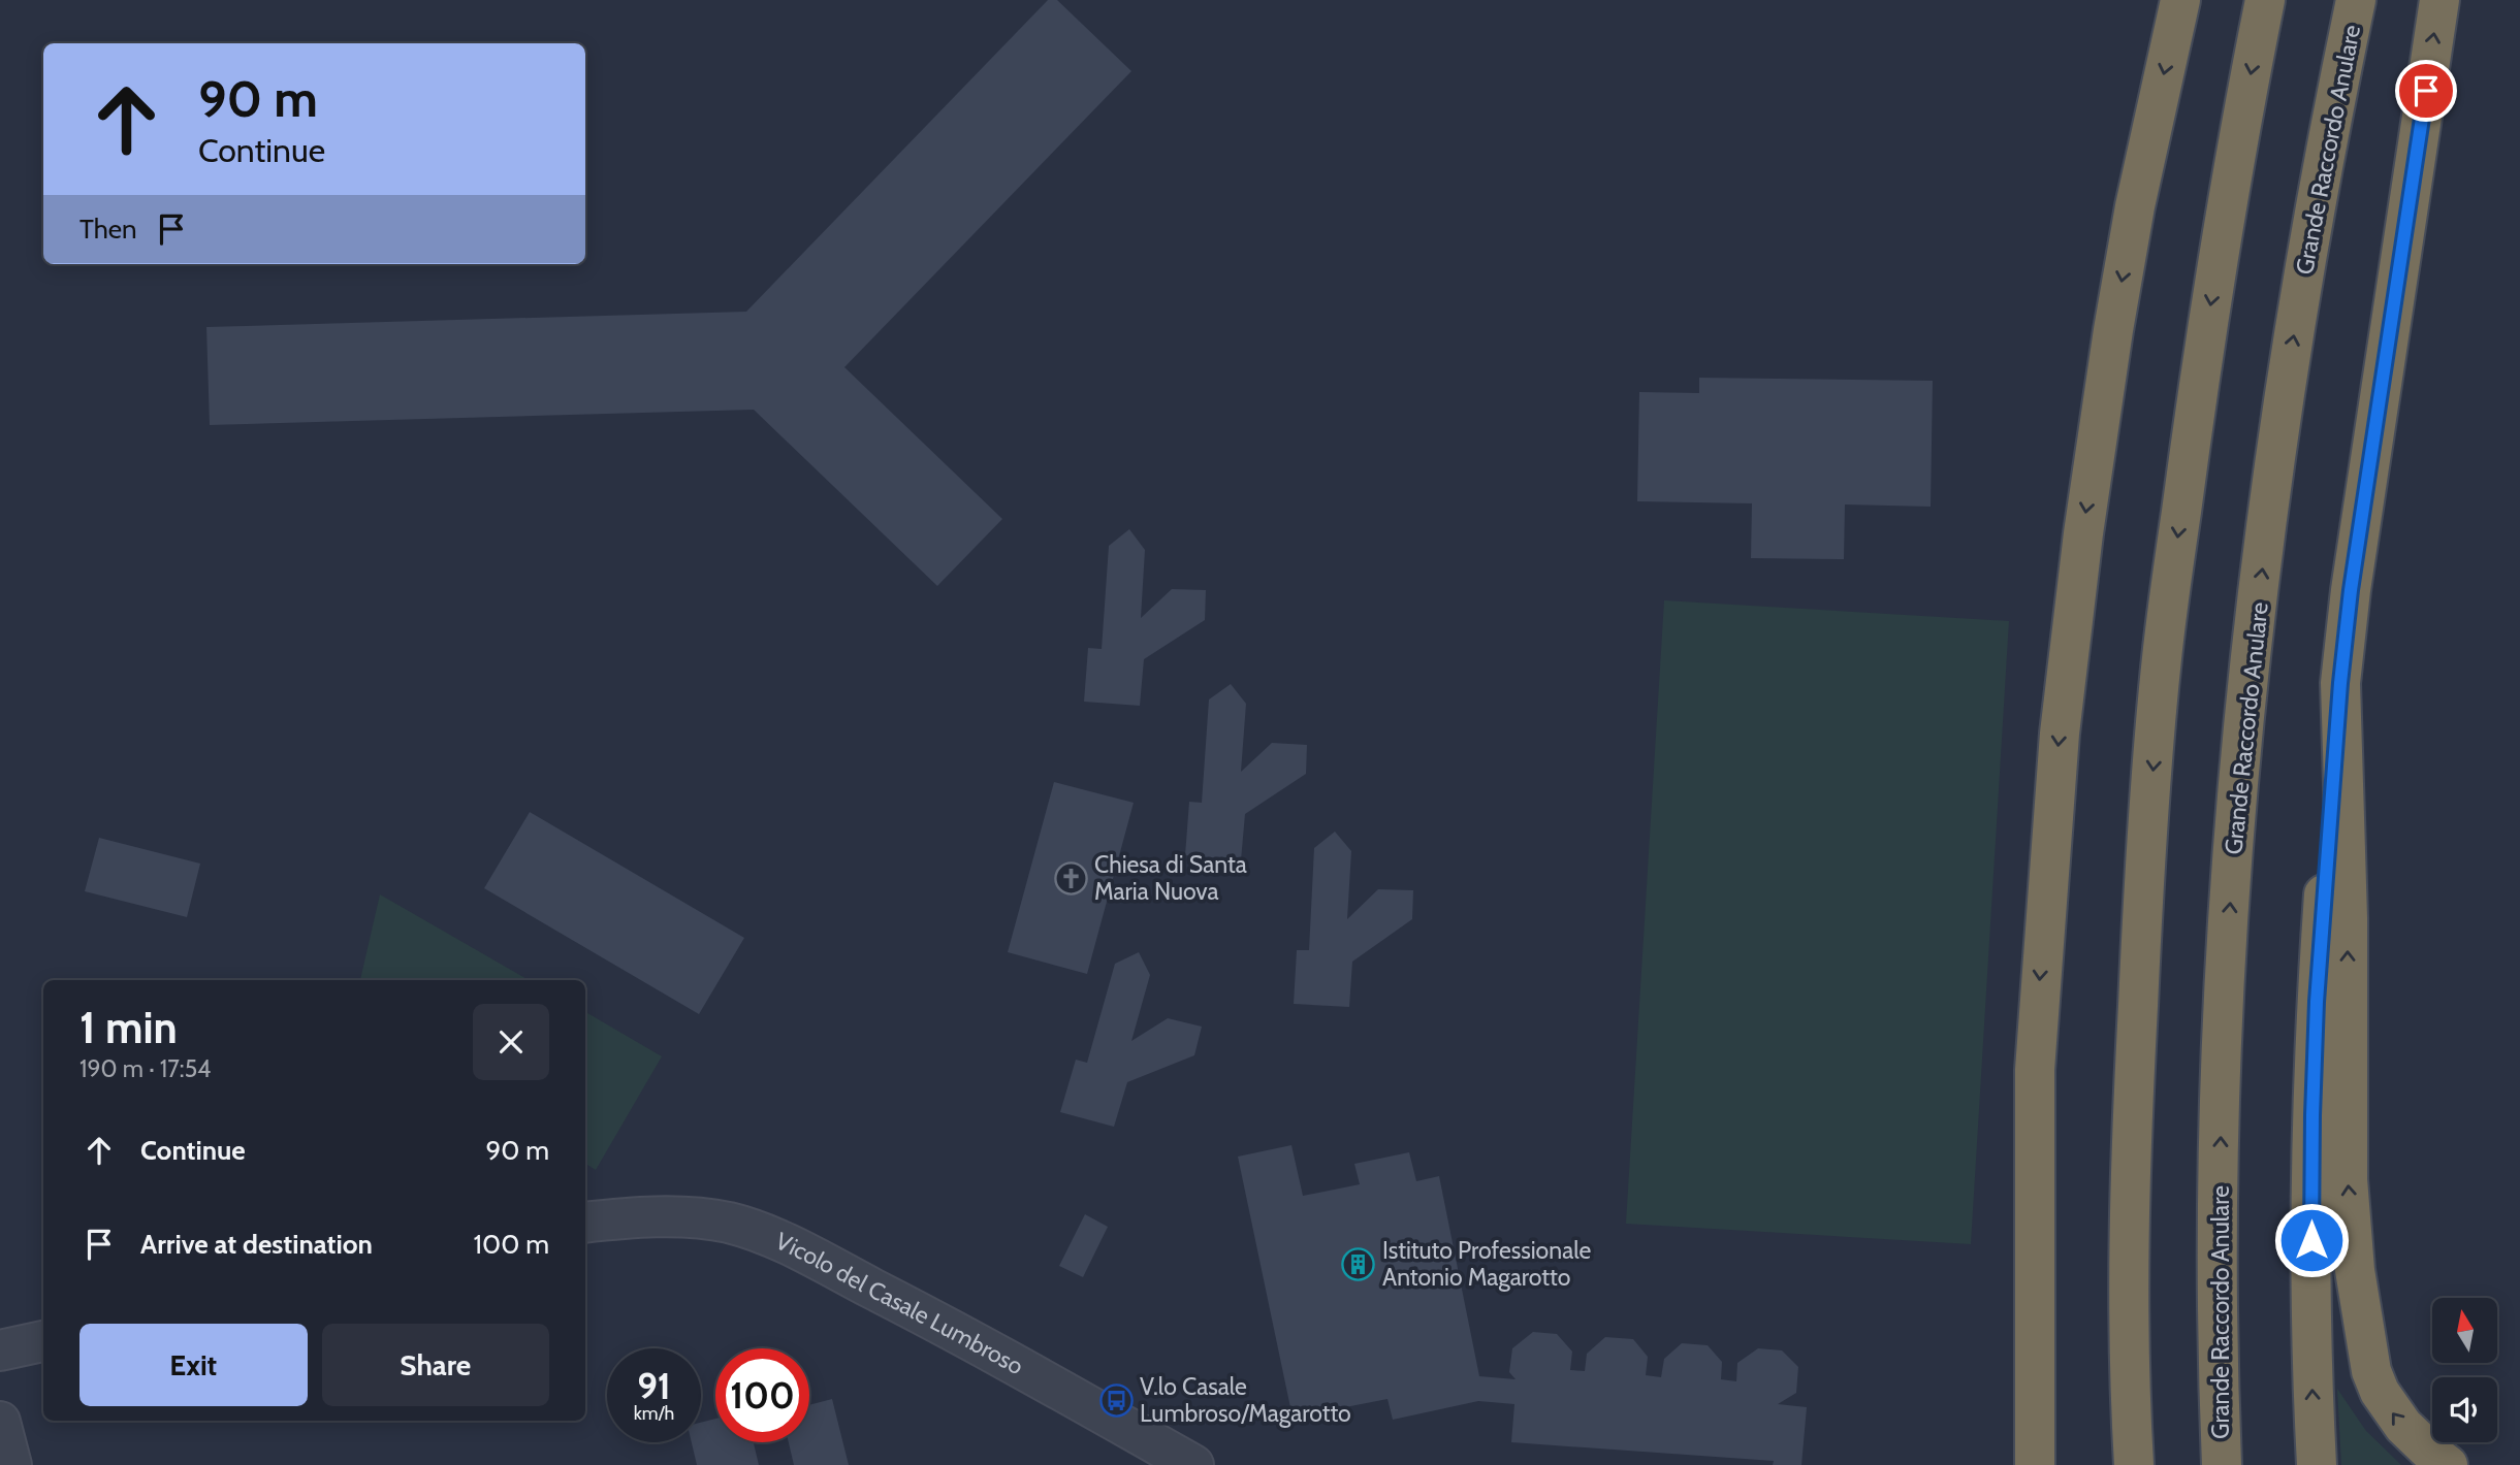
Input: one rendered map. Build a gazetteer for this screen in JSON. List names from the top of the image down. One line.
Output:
{"streets":{"highway":["Grande Raccordo Anulare"],"street":["Vicolo del Casale Lumbroso"]},"places":{"church":["Chiesa di Santa Maria Nuova"],"building":["Istituto Professionale Antonio Magarotto"],"bus stop":["V.lo Casale Lumbroso/Magarotto"]},"north":"top","page":{"turn":["90 m","Continue"],"then":"Then","heading":["1 min","190 m · 17:54"],"list":[{"name":"Continue","value":"90 m"},{"name":"Arrive at destination","value":"100 m"}],"buttons":["Exit","Share"],"speed":"91 km/h","limit":"100"}}
